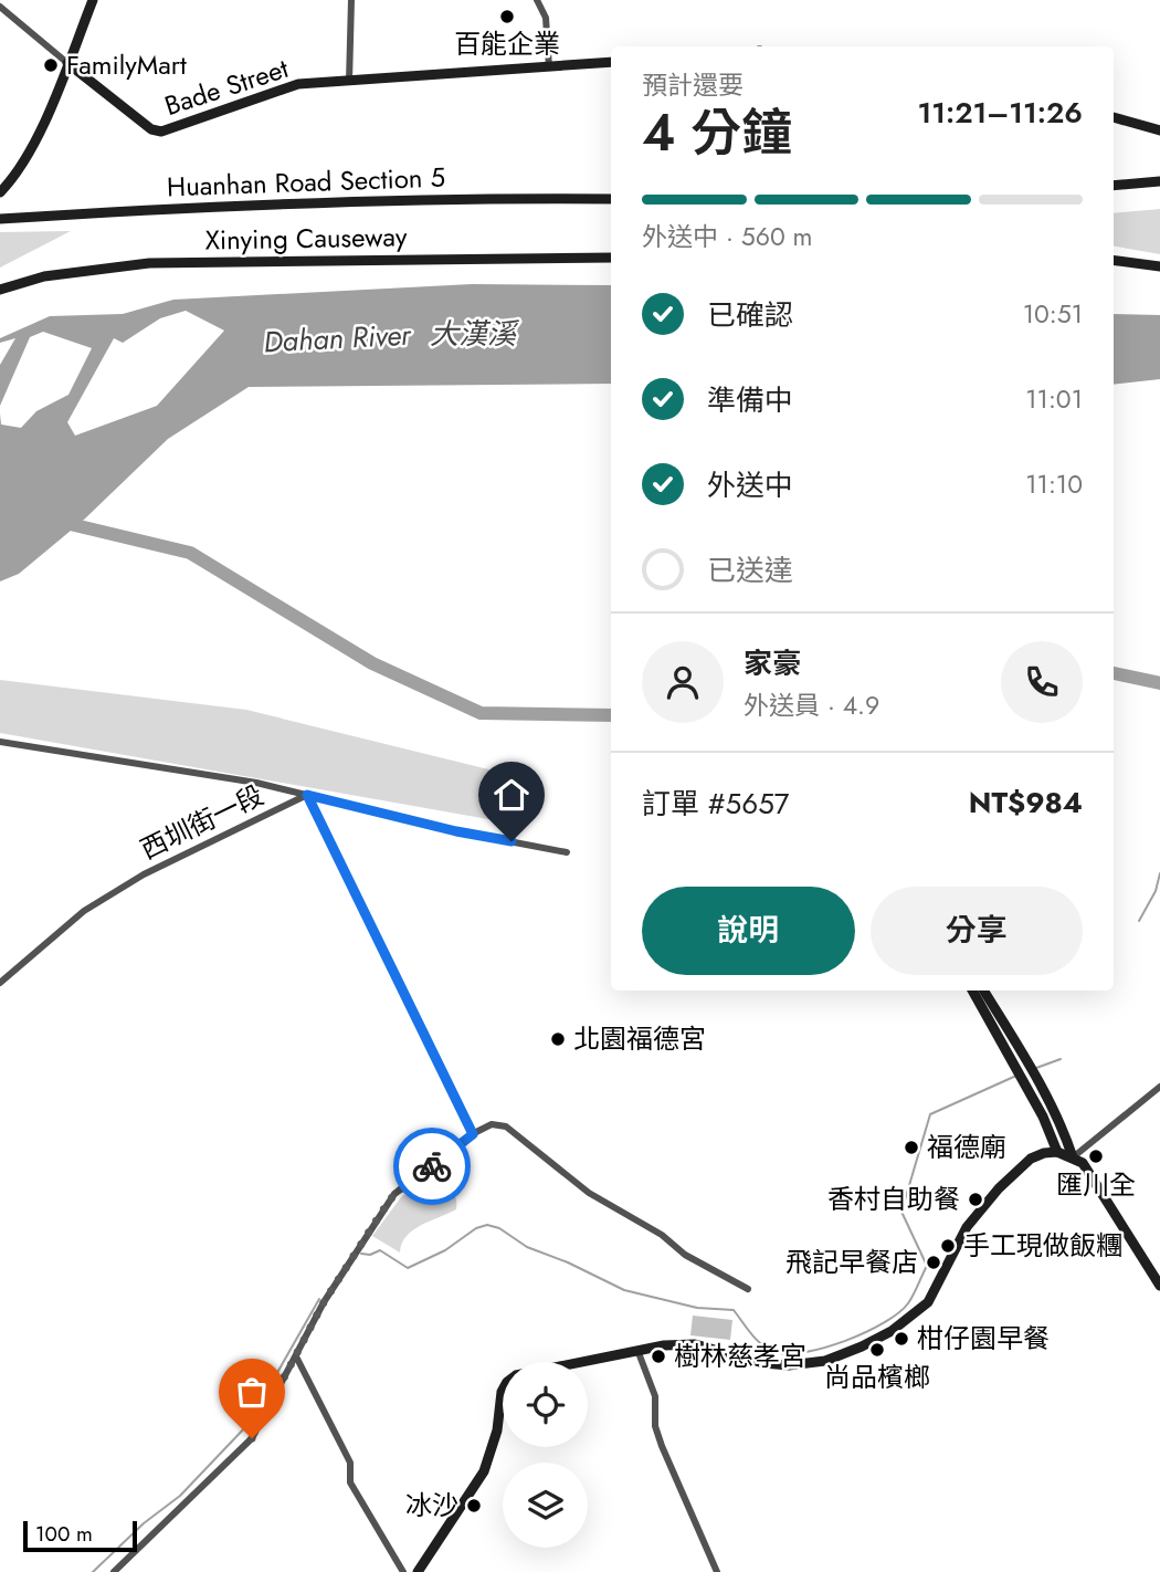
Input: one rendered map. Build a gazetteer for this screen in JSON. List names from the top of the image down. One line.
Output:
{"streets":{"street":["Bade Street","Huanhan Road Section 5","Xinying Causeway","西圳街一段"]},"water":["大漢溪","Dahan River"],"places":["百能企業","FamilyMart","北園福德宮","福德廟","匯川全","香村自助餐","手工現做飯糰","飛記早餐店","柑仔園早餐","尚品檳榔","樹林慈孝宮","冰沙"],"scale_bar":"100 m","page":{"heading":["4 分鐘","預計還要","11:21–11:26"],"panel":["家豪","外送員 · 4.9","訂單 #5657","NT$984"],"bar":"外送中 · 560 m","list":[["已確認","10:51"],["準備中","11:01"],["外送中","11:10"],"已送達"],"buttons":["說明","分享"],"scale":"100 m"}}
